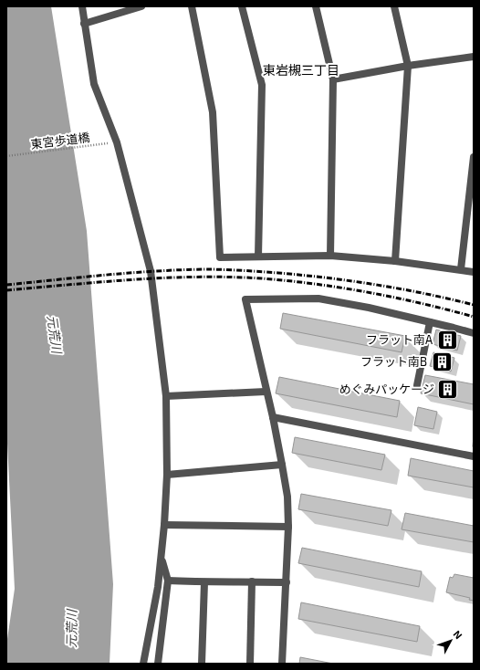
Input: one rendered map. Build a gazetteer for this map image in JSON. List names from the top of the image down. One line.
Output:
{"streets":{"path":["東宮歩道橋"]},"districts":["東岩槻三丁目"],"water":["元荒川"],"places":{"building":["フラット南A","フラット南B","めぐみパッケージ"]},"north":"top right"}
